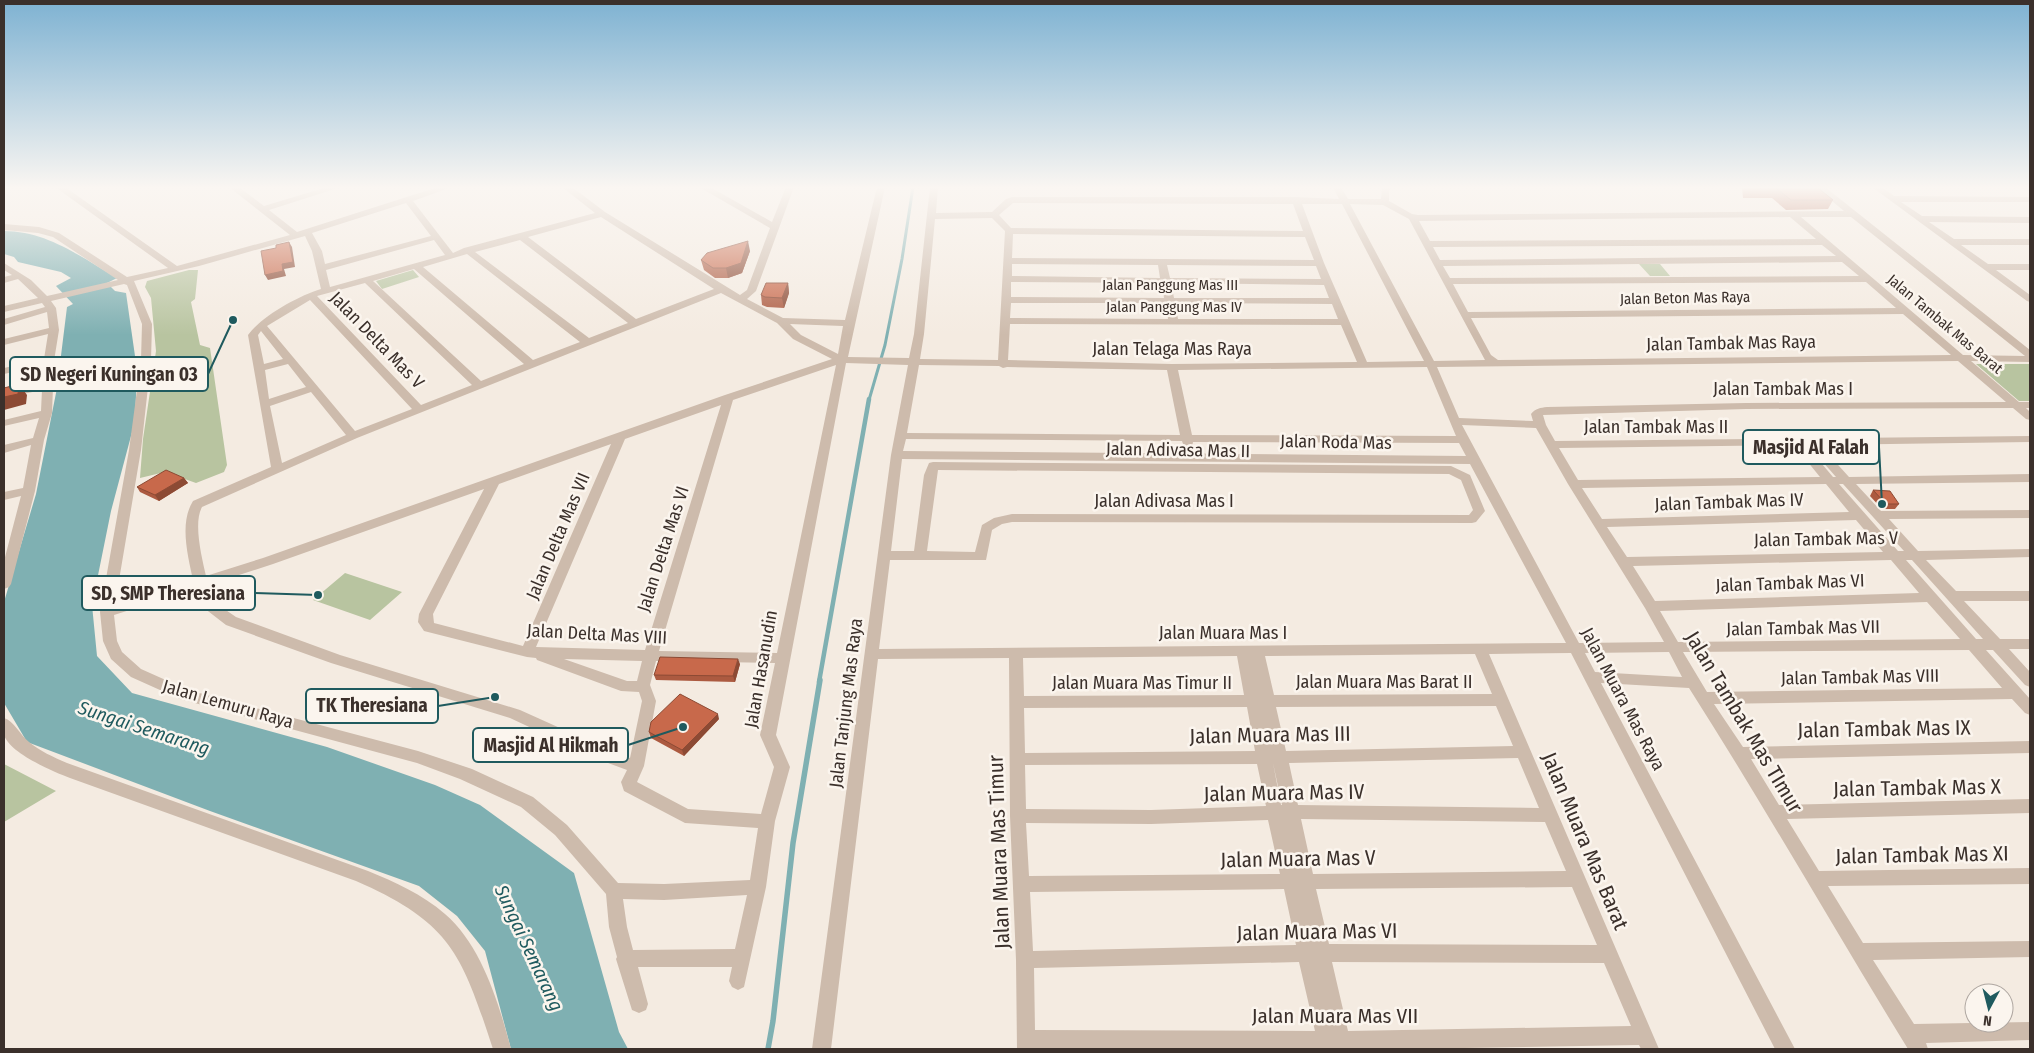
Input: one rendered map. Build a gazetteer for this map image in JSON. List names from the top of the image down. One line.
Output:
{"streets":{"street":["Jalan Panggung Mas III","Jalan Beton Mas Raya","Jalan Panggung Mas IV","Jalan Tambak Mas Barat","Jalan Delta Mas V","Jalan Tambak Mas Raya","Jalan Telaga Mas Raya","Jalan Tambak Mas I","Jalan Tambak Mas II","Jalan Roda Mas","Jalan Adivasa Mas II","Jalan Adivasa Mas I","Jalan Tambak Mas IV","Jalan Delta Mas VII","Jalan Tambak Mas V","Jalan Delta Mas VI","Jalan Tambak Mas VI","Jalan Tambak Mas VII","Jalan Muara Mas I","Jalan Delta Mas VIII","Jalan Hasanudin","Jalan Tambak Mas VIII","Jalan Muara Mas Barat II","Jalan Muara Mas Timur II","Jalan Muara Mas Raya","Jalan Tanjung Mas Raya","Jalan Lemuru Raya","Jalan Tambak Mas TImur","Jalan Tambak Mas IX","Jalan Muara Mas III","Jalan Tambak Mas X","Jalan Muara Mas IV","Jalan Muara Mas Barat","Jalan Muara Mas Timur","Jalan Tambak Mas XI","Jalan Muara Mas V","Jalan Muara Mas VI","Jalan Muara Mas VII"]},"crossings":[["Jalan Beton Mas Raya","Jalan Tambak Mas Barat"],["Jalan Tambak Mas Barat","Jalan Tambak Mas Raya"],["Jalan Tambak Mas Barat","Jalan Tambak Mas I"],["Jalan Tambak Mas Raya","Jalan Telaga Mas Raya"],["Jalan Tambak Mas Raya","Jalan Muara Mas Raya"],["Jalan Telaga Mas Raya","Jalan Hasanudin"],["Jalan Telaga Mas Raya","Jalan Muara Mas Raya"],["Jalan Telaga Mas Raya","Jalan Tanjung Mas Raya"],["Jalan Tambak Mas I","Jalan Muara Mas Raya"],["Jalan Tambak Mas I","Jalan Tambak Mas TImur"],["Jalan Tambak Mas II","Jalan Tambak Mas TImur"],["Jalan Roda Mas","Jalan Muara Mas Raya"],["Jalan Roda Mas","Jalan Tanjung Mas Raya"],["Jalan Adivasa Mas II","Jalan Adivasa Mas I"],["Jalan Adivasa Mas I","Jalan Tanjung Mas Raya"],["Jalan Tambak Mas IV","Jalan Tambak Mas TImur"],["Jalan Delta Mas VII","Jalan Delta Mas VIII"],["Jalan Tambak Mas V","Jalan Tambak Mas TImur"],["Jalan Delta Mas VI","Jalan Delta Mas VIII"],["Jalan Tambak Mas VI","Jalan Tambak Mas TImur"],["Jalan Tambak Mas VII","Jalan Muara Mas I"],["Jalan Tambak Mas VII","Jalan Muara Mas Raya"],["Jalan Tambak Mas VII","Jalan Tambak Mas TImur"],["Jalan Muara Mas I","Jalan Muara Mas Raya"],["Jalan Muara Mas I","Jalan Tanjung Mas Raya"],["Jalan Muara Mas I","Jalan Muara Mas Barat"],["Jalan Muara Mas I","Jalan Muara Mas Timur"],["Jalan Delta Mas VIII","Jalan Hasanudin"],["Jalan Tambak Mas VIII","Jalan Tambak Mas TImur"],["Jalan Muara Mas Barat II","Jalan Muara Mas Timur II"],["Jalan Muara Mas Barat II","Jalan Muara Mas Barat"],["Jalan Muara Mas Timur II","Jalan Muara Mas Timur"],["Jalan Tambak Mas TImur","Jalan Tambak Mas IX"],["Jalan Tambak Mas TImur","Jalan Tambak Mas X"],["Jalan Tambak Mas TImur","Jalan Tambak Mas XI"],["Jalan Muara Mas III","Jalan Muara Mas Barat"],["Jalan Muara Mas III","Jalan Muara Mas Timur"],["Jalan Muara Mas IV","Jalan Muara Mas Barat"],["Jalan Muara Mas IV","Jalan Muara Mas Timur"],["Jalan Muara Mas Barat","Jalan Muara Mas V"],["Jalan Muara Mas Barat","Jalan Muara Mas VI"],["Jalan Muara Mas Barat","Jalan Muara Mas VII"],["Jalan Muara Mas Timur","Jalan Muara Mas V"],["Jalan Muara Mas Timur","Jalan Muara Mas VI"],["Jalan Muara Mas Timur","Jalan Muara Mas VII"]],"water":["Sungai Semarang"],"places":["SD Negeri Kuningan 03","Masjid Al Falah","SD, SMP Theresiana","TK Theresiana","Masjid Al Hikmah"],"north":"bottom"}
